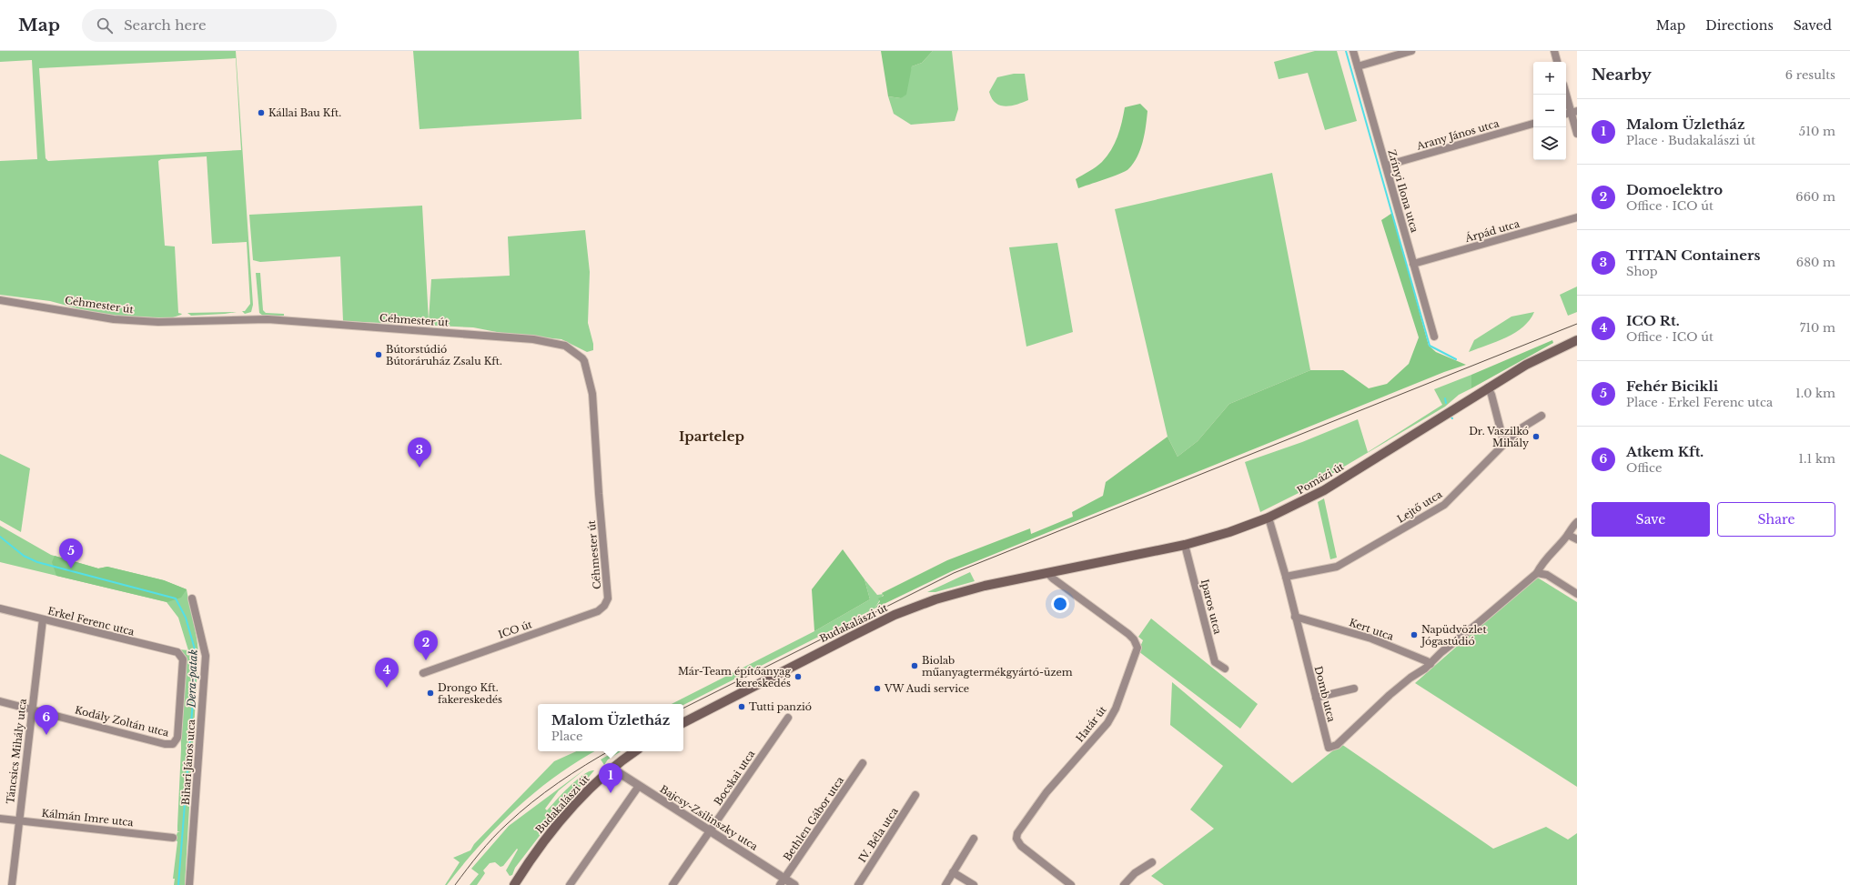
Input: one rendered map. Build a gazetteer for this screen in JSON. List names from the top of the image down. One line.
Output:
{"streets":{"main road":["Pomázi út","Budakalászi út"],"street":["Arany János utca","Zrínyi Ilona utca","Árpád utca","Céhmester út","Lejtő utca","Iparos utca","Erkel Ferenc utca","ICO út","Kert utca","Domb utca","Kodály Zoltán utca","Határ út","Táncsics Mihály utca","Bihari János utca","Bocskai utca","Kálmán Imre utca","Bajcsy-Zsilinszky utca","Bethlen Gábor utca","IV. Béla utca"]},"crossings":[["Arany János utca","Zrínyi Ilona utca"],["Zrínyi Ilona utca","Árpád utca"],["Céhmester út","ICO út"],["Pomázi út","Iparos utca"],["Pomázi út","Budakalászi út"],["Pomázi út","Domb utca"],["Pomázi út","Határ út"],["Lejtő utca","Domb utca"],["Erkel Ferenc utca","Kodály Zoltán utca"],["Erkel Ferenc utca","Táncsics Mihály utca"],["Budakalászi út","Határ út"],["Budakalászi út","Bajcsy-Zsilinszky utca"],["Kert utca","Domb utca"],["Kodály Zoltán utca","Táncsics Mihály utca"],["Táncsics Mihály utca","Kálmán Imre utca"],["Bocskai utca","Bajcsy-Zsilinszky utca"],["Bajcsy-Zsilinszky utca","Bethlen Gábor utca"]],"districts":["Ipartelep"],"water":["Dera-patak"],"places":["Kállai Bau Kft.","Bútorstúdió Bútoráruház Zsalu Kft.","Dr. Vaszilkó Mihály","Napüdvözlet Jógastúdió","Biolab műanyagtermékgyártó-üzem","Már-Team építőanyag kereskedés","VW Audi service","Drongo Kft. fakereskedés","Tutti panzió"],"page":{"header":"Map","search":"Search here","nav":["Map","Directions","Saved"],"heading":["Nearby","6 results"],"map_buttons":["+","−"],"list":[{"mark":"1","name":"Malom Üzletház","note":"Place · Budakalászi út","value":"510 m"},{"mark":"2","name":"Domoelektro","note":"Office · ICO út","value":"660 m"},{"mark":"3","name":"TITAN Containers","note":"Shop","value":"680 m"},{"mark":"4","name":"ICO Rt.","note":"Office · ICO út","value":"710 m"},{"mark":"5","name":"Fehér Bicikli","note":"Place · Erkel Ferenc utca","value":"1.0 km"},{"mark":"6","name":"Atkem Kft.","note":"Office","value":"1.1 km"}],"pins":["3","5","2","4","6","1"],"buttons":["Save","Share"],"popup":["Malom Üzletház","Place"]}}
